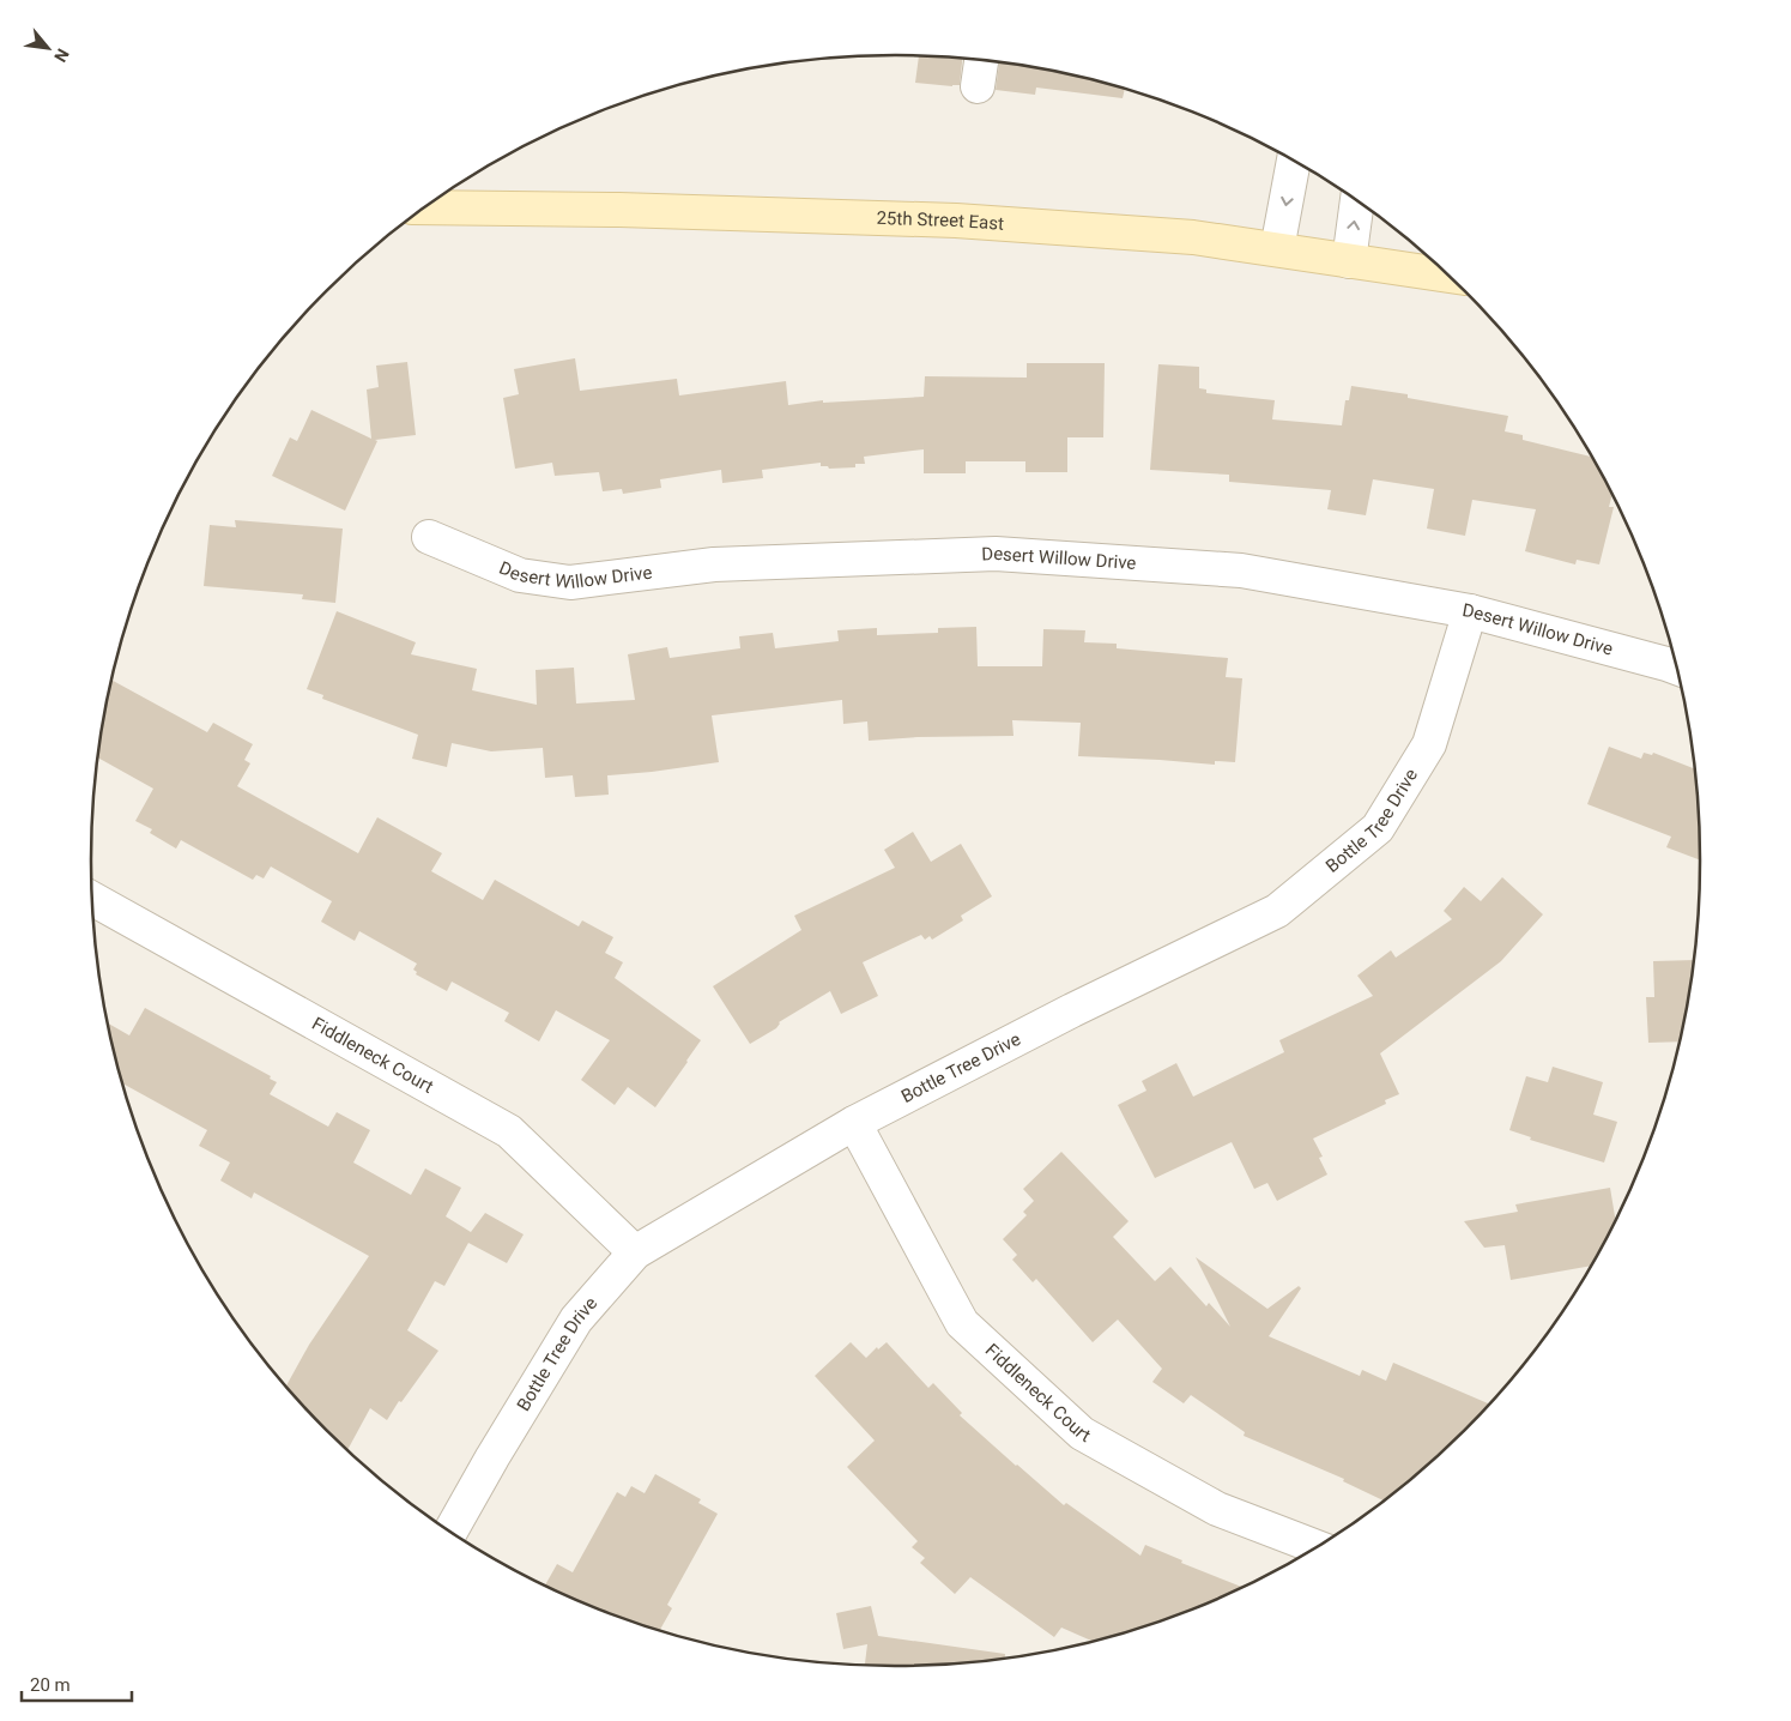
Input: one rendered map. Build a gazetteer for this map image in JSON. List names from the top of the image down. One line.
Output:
{"streets":{"main road":["25th Street East"],"street":["Desert Willow Drive","Bottle Tree Drive","Fiddleneck Court"]},"crossings":[["Desert Willow Drive","Bottle Tree Drive"],["Bottle Tree Drive","Fiddleneck Court"]],"scale_bar":"20 m","north":"bottom right"}
